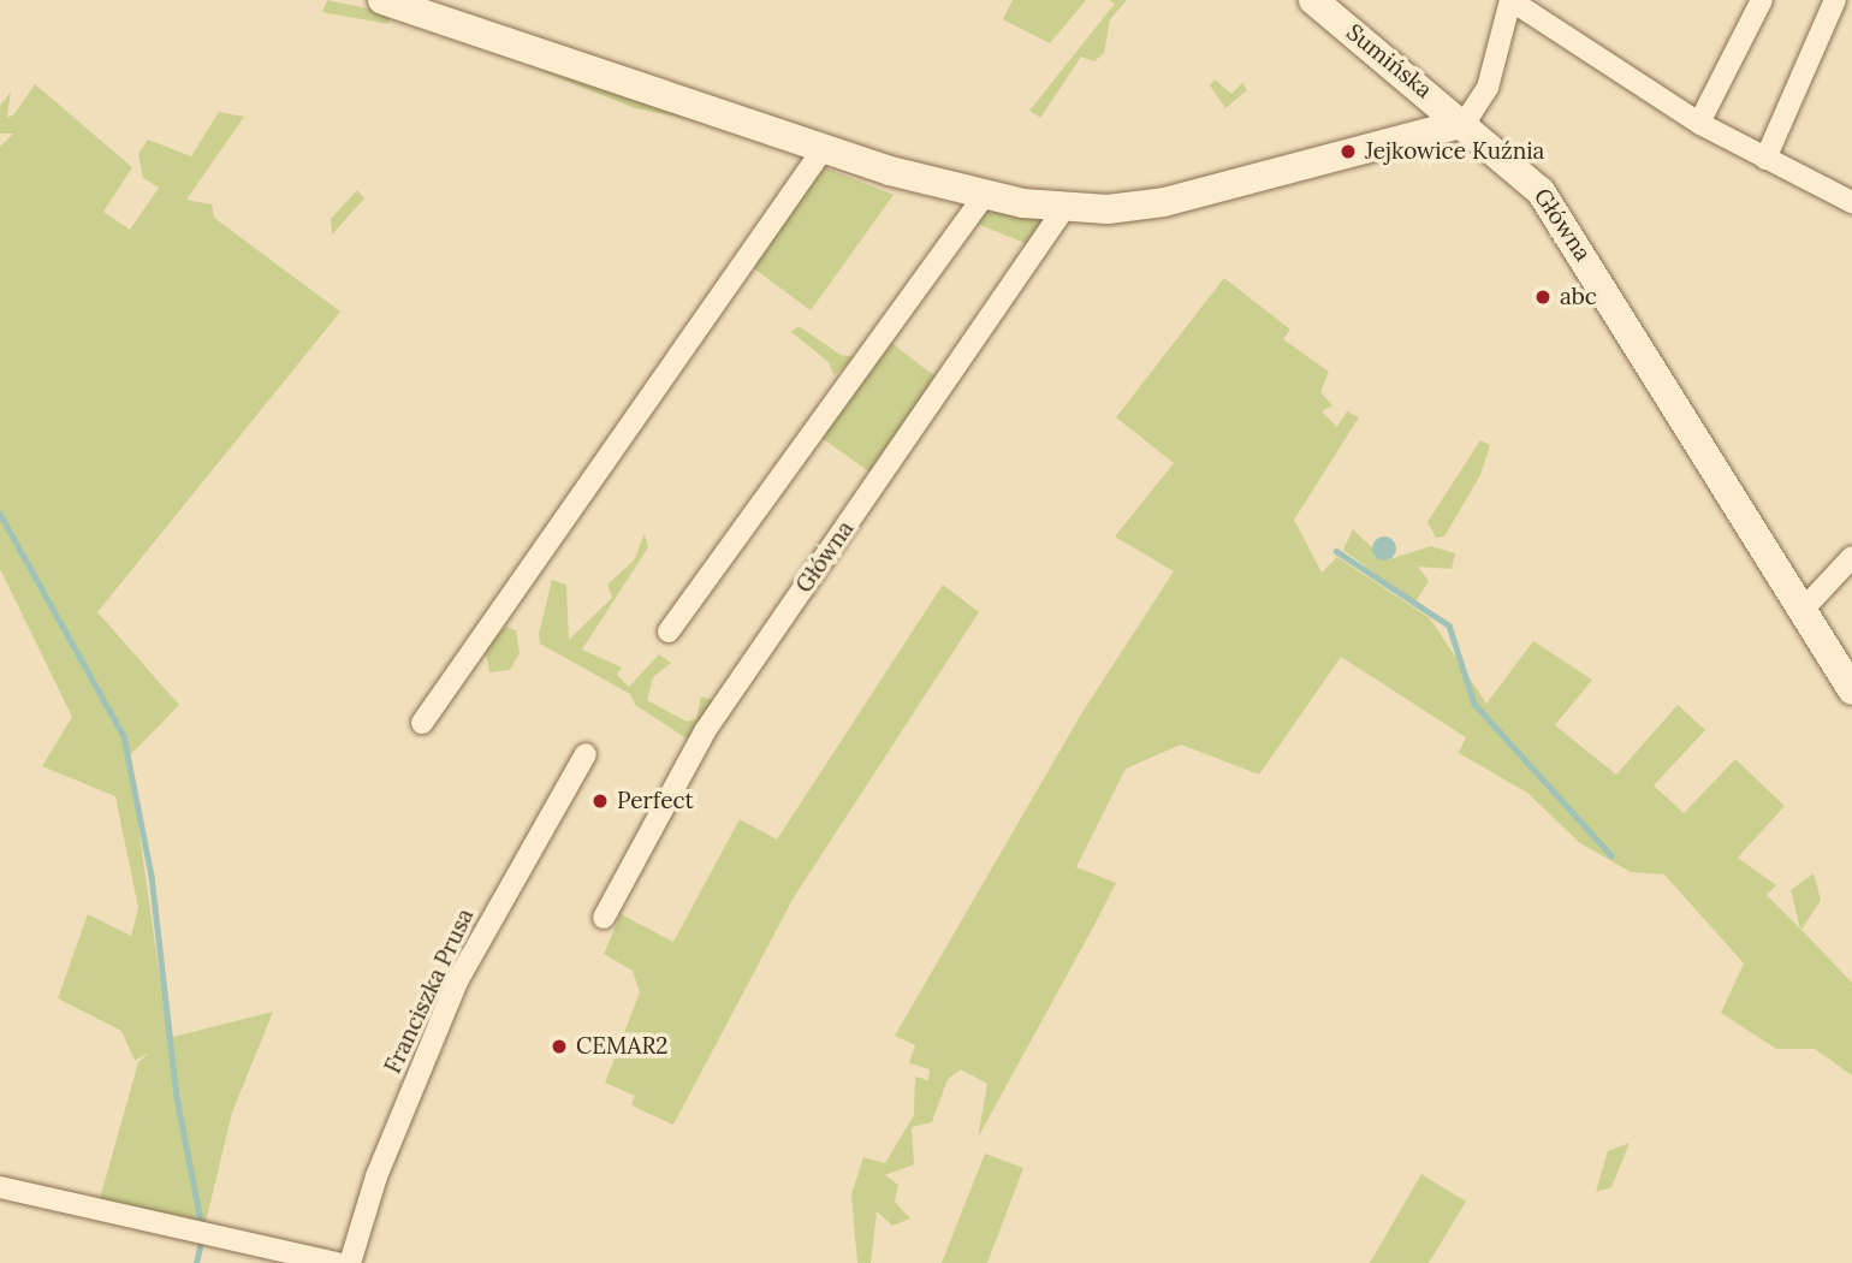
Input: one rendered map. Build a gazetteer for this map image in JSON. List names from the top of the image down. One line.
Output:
{"streets":{"street":["Sumińska","Główna","Franciszka Prusa"]},"crossings":[["Sumińska","Główna"]],"places":["Jejkowice Kuźnia","abc","Perfect","CEMAR2"]}
